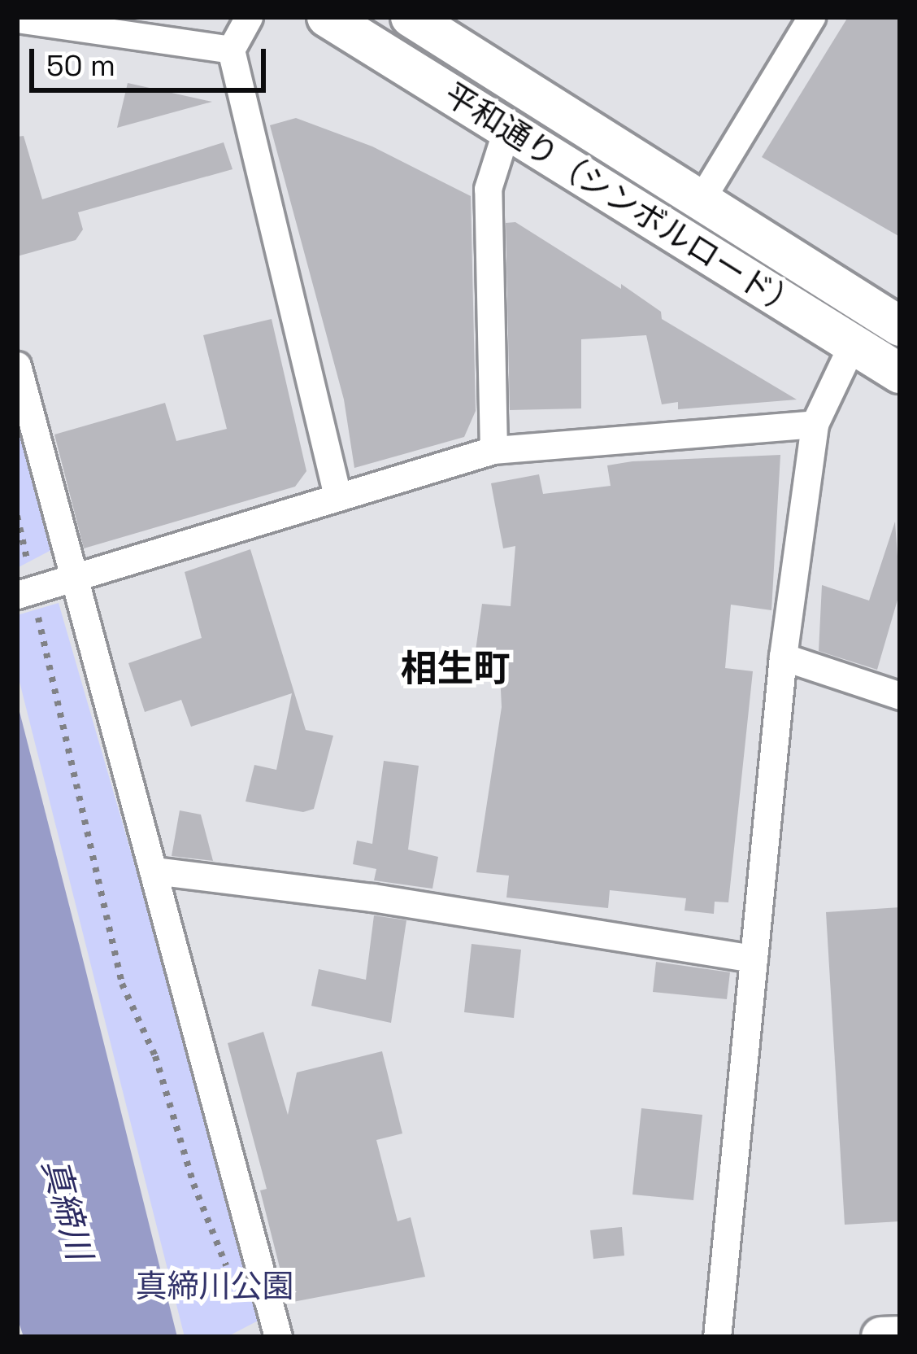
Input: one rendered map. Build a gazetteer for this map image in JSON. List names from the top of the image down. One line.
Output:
{"streets":{"street":["平和通り（シンボルロード）"]},"districts":["相生町"],"water":["真締川"],"parks":["真締川公園"],"scale_bar":"50 m"}
